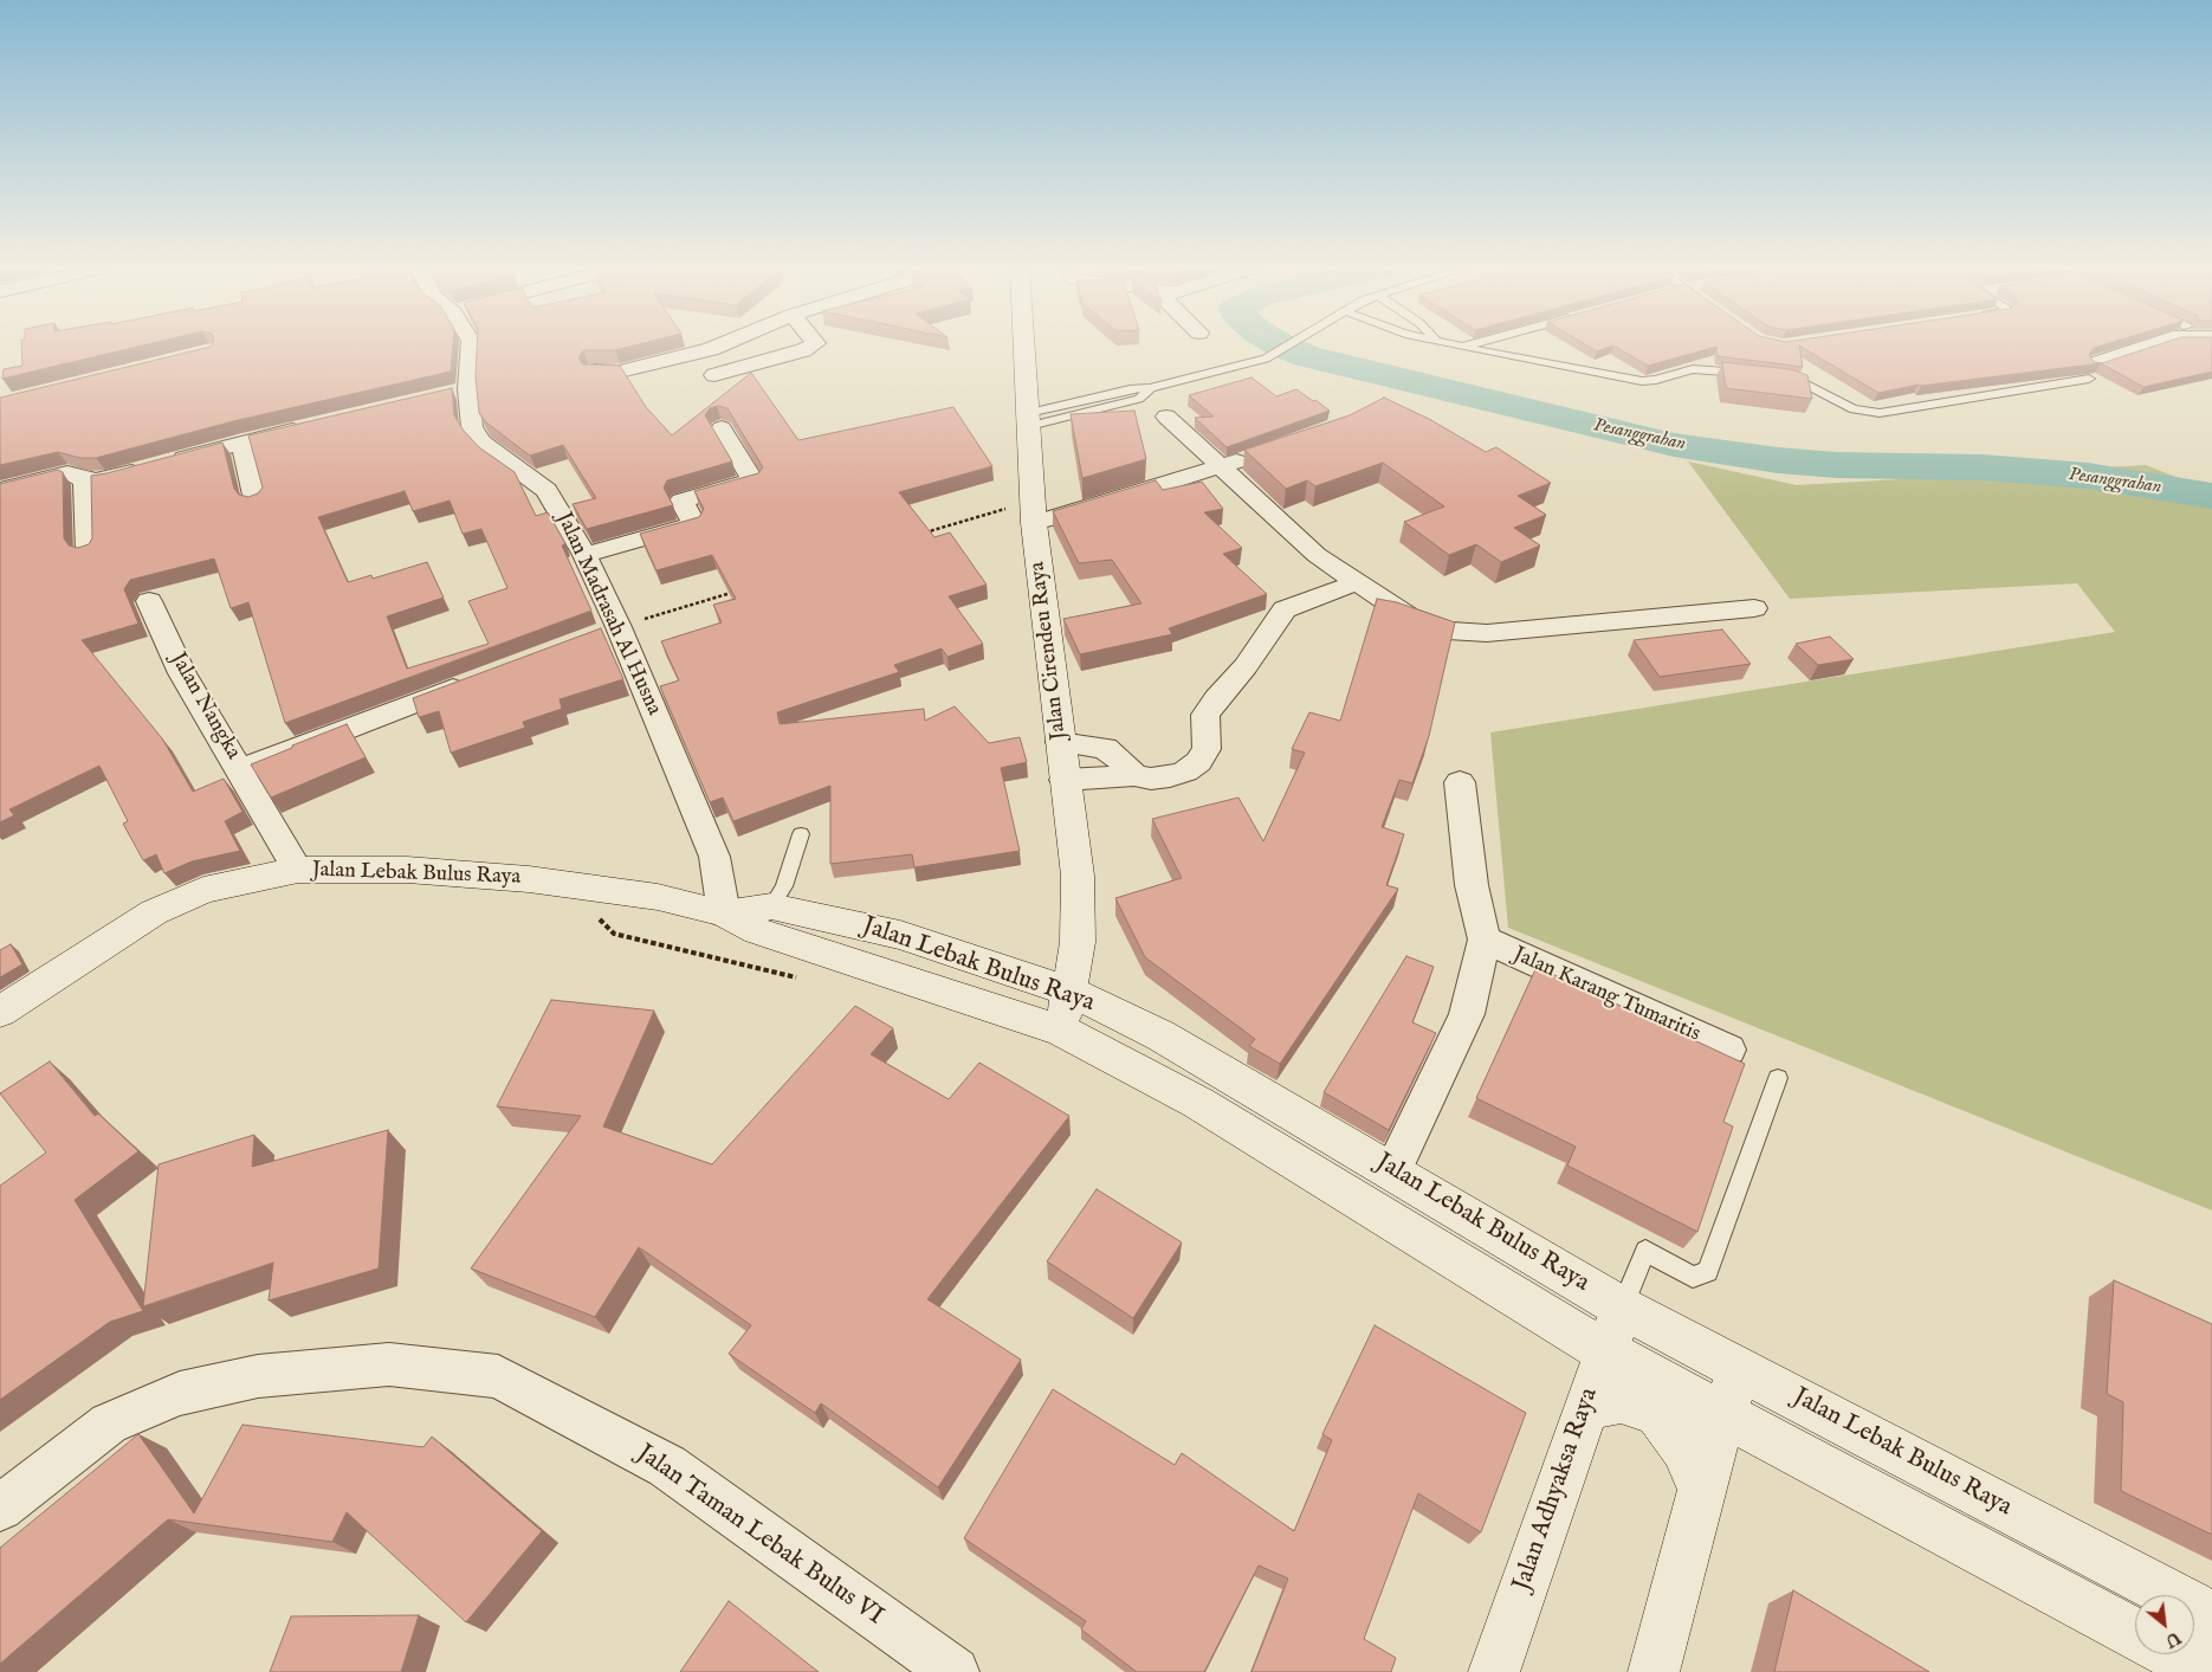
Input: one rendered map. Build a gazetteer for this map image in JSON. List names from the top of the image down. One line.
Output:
{"streets":{"main road":["Jalan Cirendeu Raya","Jalan Lebak Bulus Raya","Jalan Adhyaksa Raya"],"street":["Jalan Madrasah Al Husna","Jalan Nangka","Jalan Karang Tumaritis","Jalan Taman Lebak Bulus VI"]},"crossings":[["Jalan Madrasah Al Husna","Jalan Lebak Bulus Raya"],["Jalan Cirendeu Raya","Jalan Lebak Bulus Raya"],["Jalan Nangka","Jalan Lebak Bulus Raya"],["Jalan Lebak Bulus Raya","Jalan Karang Tumaritis"],["Jalan Lebak Bulus Raya","Jalan Adhyaksa Raya"]],"water":["Pesanggrahan"],"north":"bottom right"}
